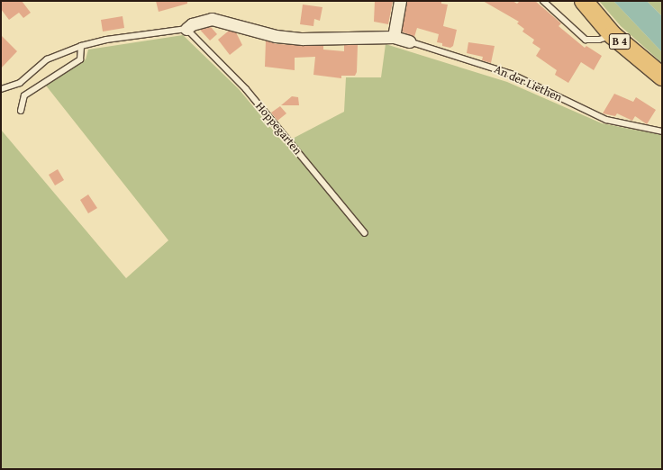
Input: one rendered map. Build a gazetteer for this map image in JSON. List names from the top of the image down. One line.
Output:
{"streets":{"main road":["B 4"],"street":["An der Liethen"],"lane":["Hoppegarten"]}}
